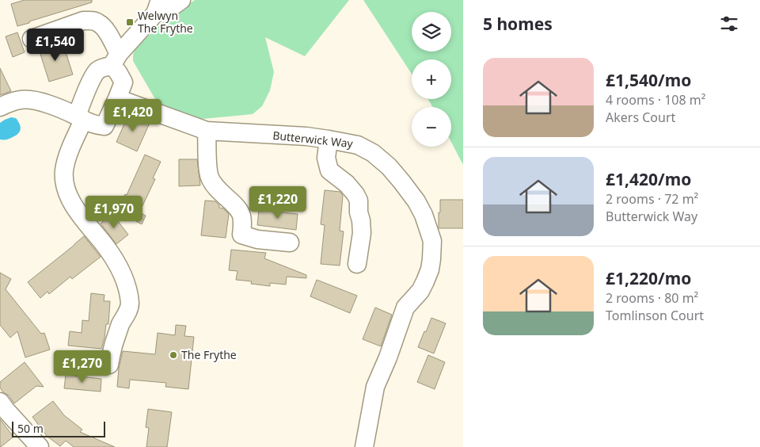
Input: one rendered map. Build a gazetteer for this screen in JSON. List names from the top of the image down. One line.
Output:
{"streets":{"street":["Butterwick Way"]},"places":{"transit":["Welwyn The Frythe"],"other":["The Frythe"]},"scale_bar":"50 m","page":{"heading":"5 homes","map_buttons":["+","−"],"price":["£1,540","£1,420","£1,220","£1,970","£1,270"],"list":[{"name":"£1,540/mo","note":"4 rooms · 108 m² · Akers Court"},{"name":"£1,420/mo","note":"2 rooms · 72 m² · Butterwick Way"},{"name":"£1,220/mo","note":"2 rooms · 80 m² · Tomlinson Court"}],"scale":"50 m"}}
